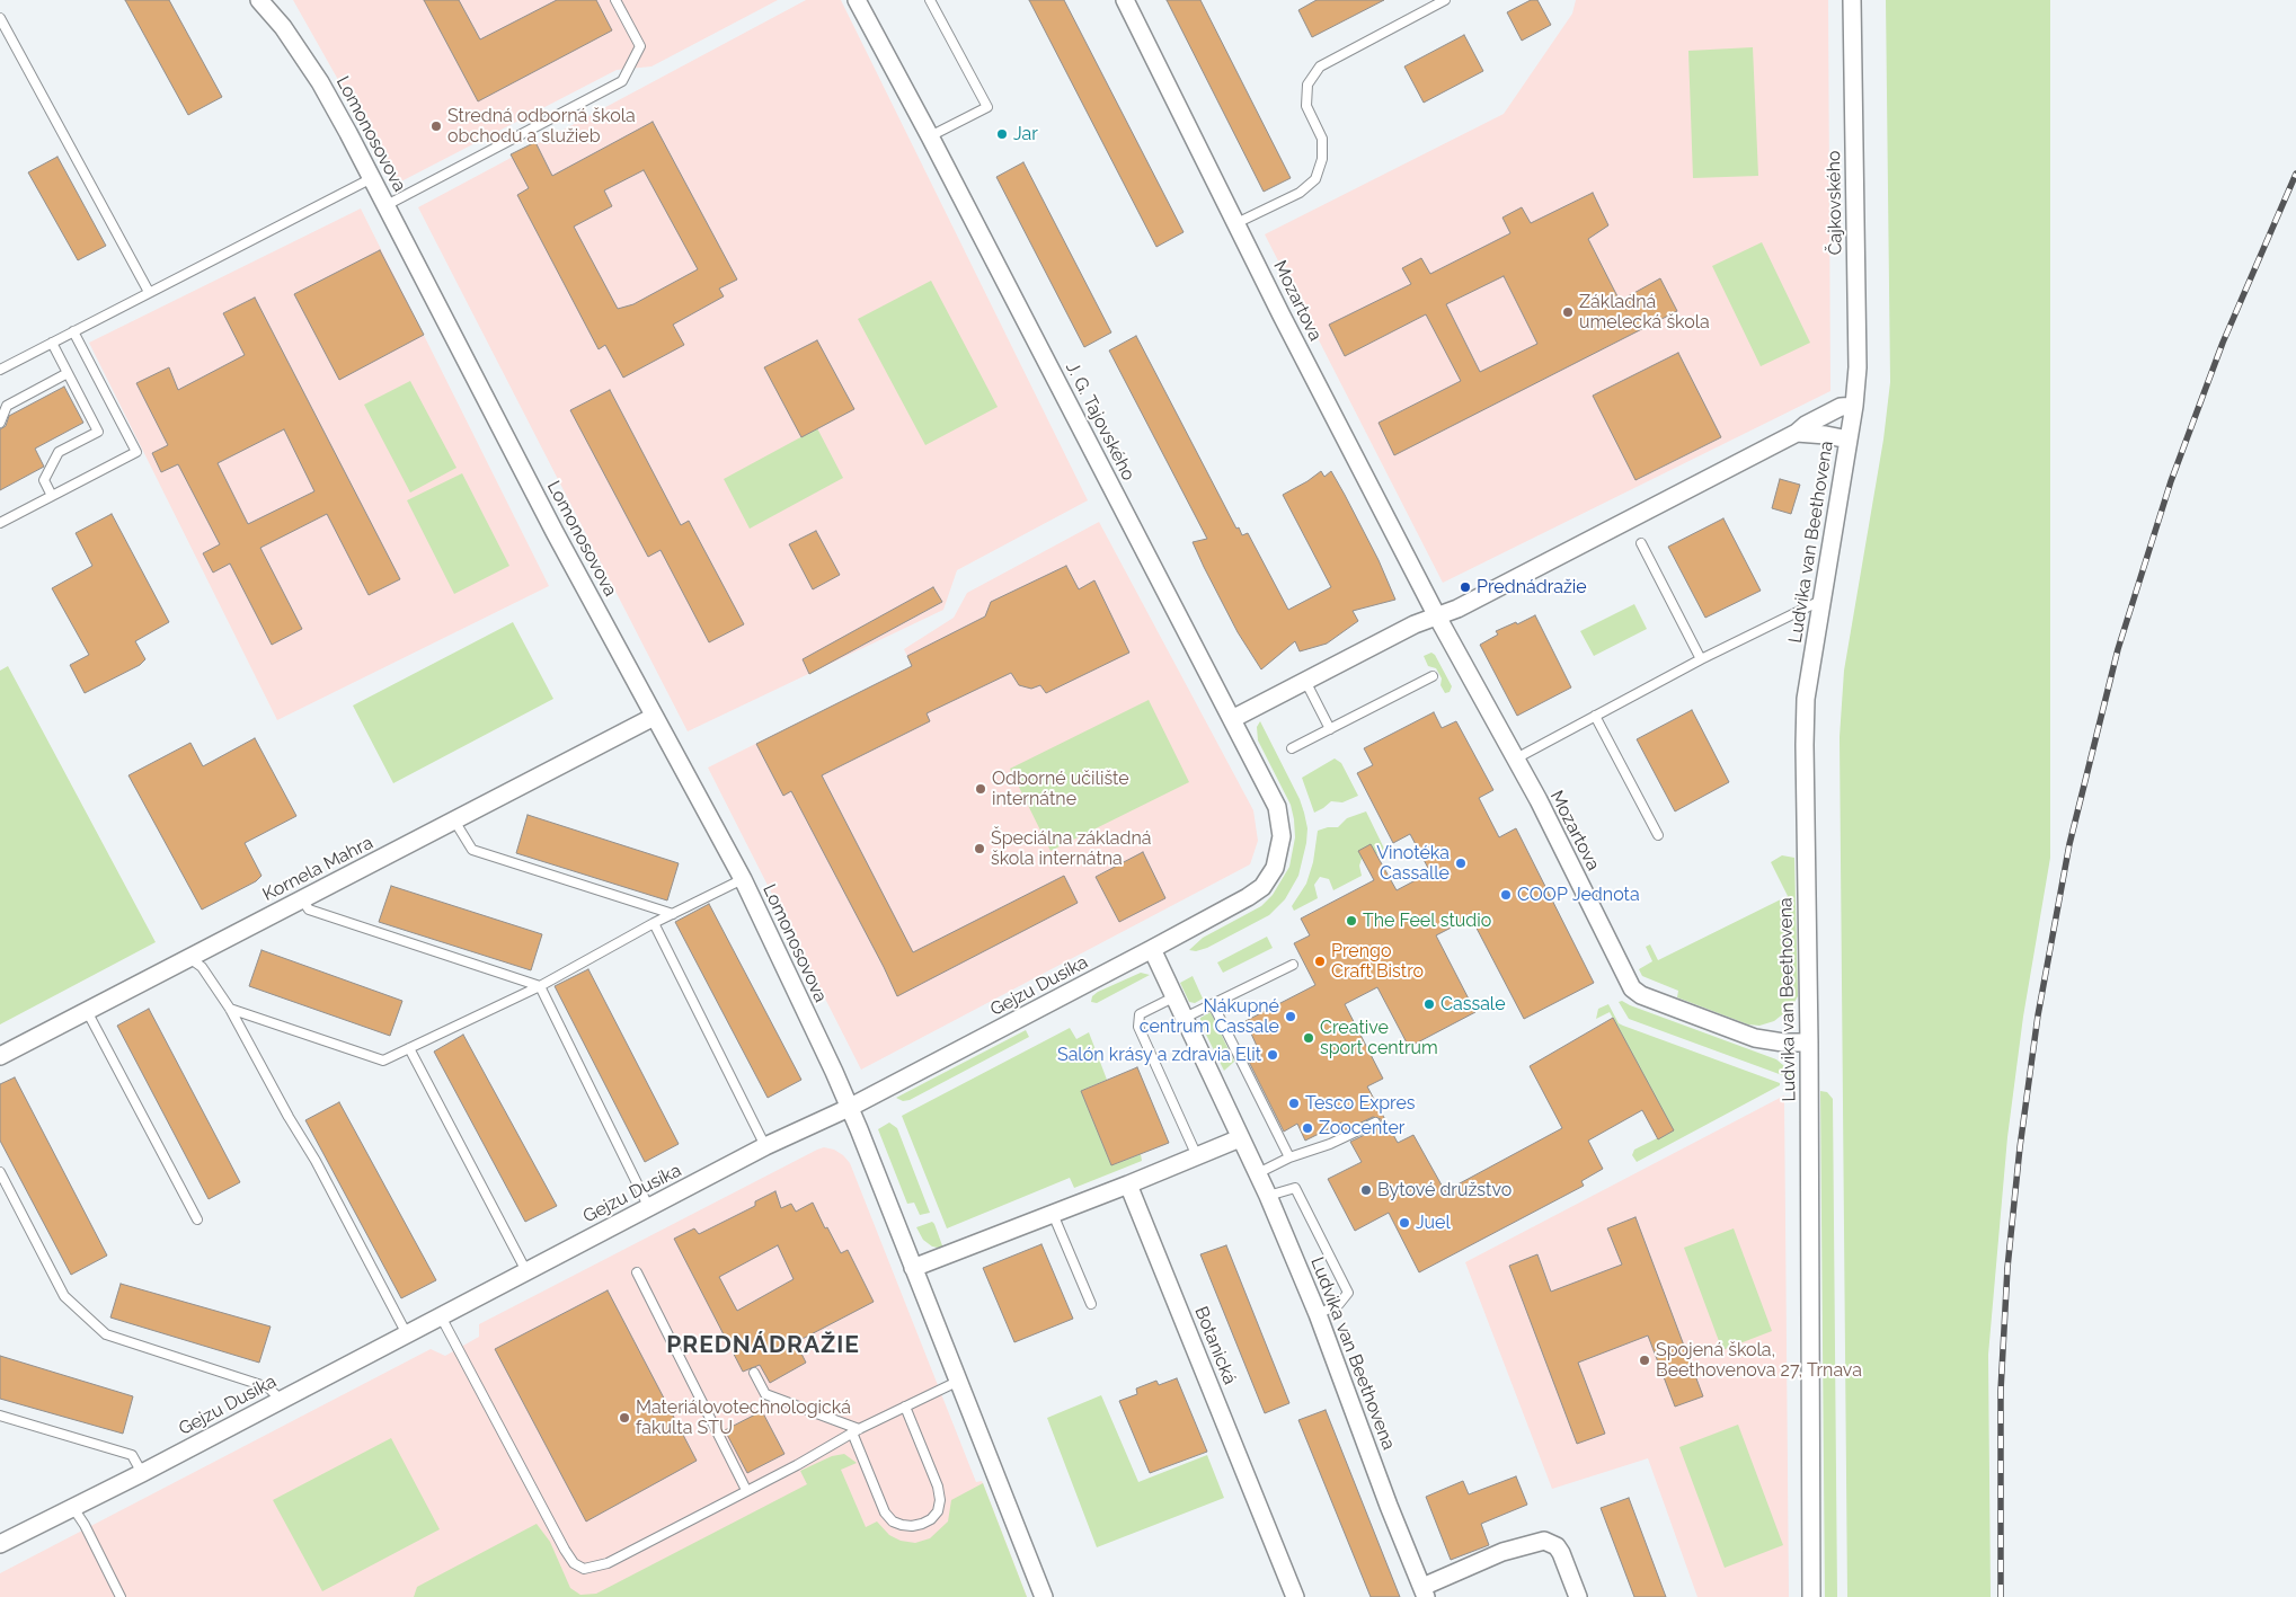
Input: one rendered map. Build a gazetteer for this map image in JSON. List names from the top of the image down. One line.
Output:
{"streets":{"street":["Lomonosovova","Čajkovského","Mozartova","J. G. Tajovského","Ludvika van Beethovena","Kornela Mahra","Gejzu Dusíka","Botanická"]},"crossings":[["Lomonosovova","Kornela Mahra"],["Lomonosovova","Gejzu Dusíka"],["Čajkovského","Ludvika van Beethovena"],["Mozartova","Ludvika van Beethovena"],["J. G. Tajovského","Gejzu Dusíka"],["Ludvika van Beethovena","Gejzu Dusíka"]],"districts":["PREDNÁDRAŽIE"],"places":["Stredná odborná škola obchodu a služieb","Jar","Základná umelecká škola","Prednádražie","Odborné učilište internátne","Špeciálna základná škola internátna","Vinotéka Cassalle","COOP Jednota","The Feel studio","Prengo Craft Bistro","Cassale","Nákupné centrum Cassale","Creative sport centrum","Salón krásy a zdravia Elit","Tesco Expres","Zoocenter","Bytové družstvo","Juel","Spojená škola, Beethovenova 27, Trnava","Materiálovotechnologická fakulta STU"]}
